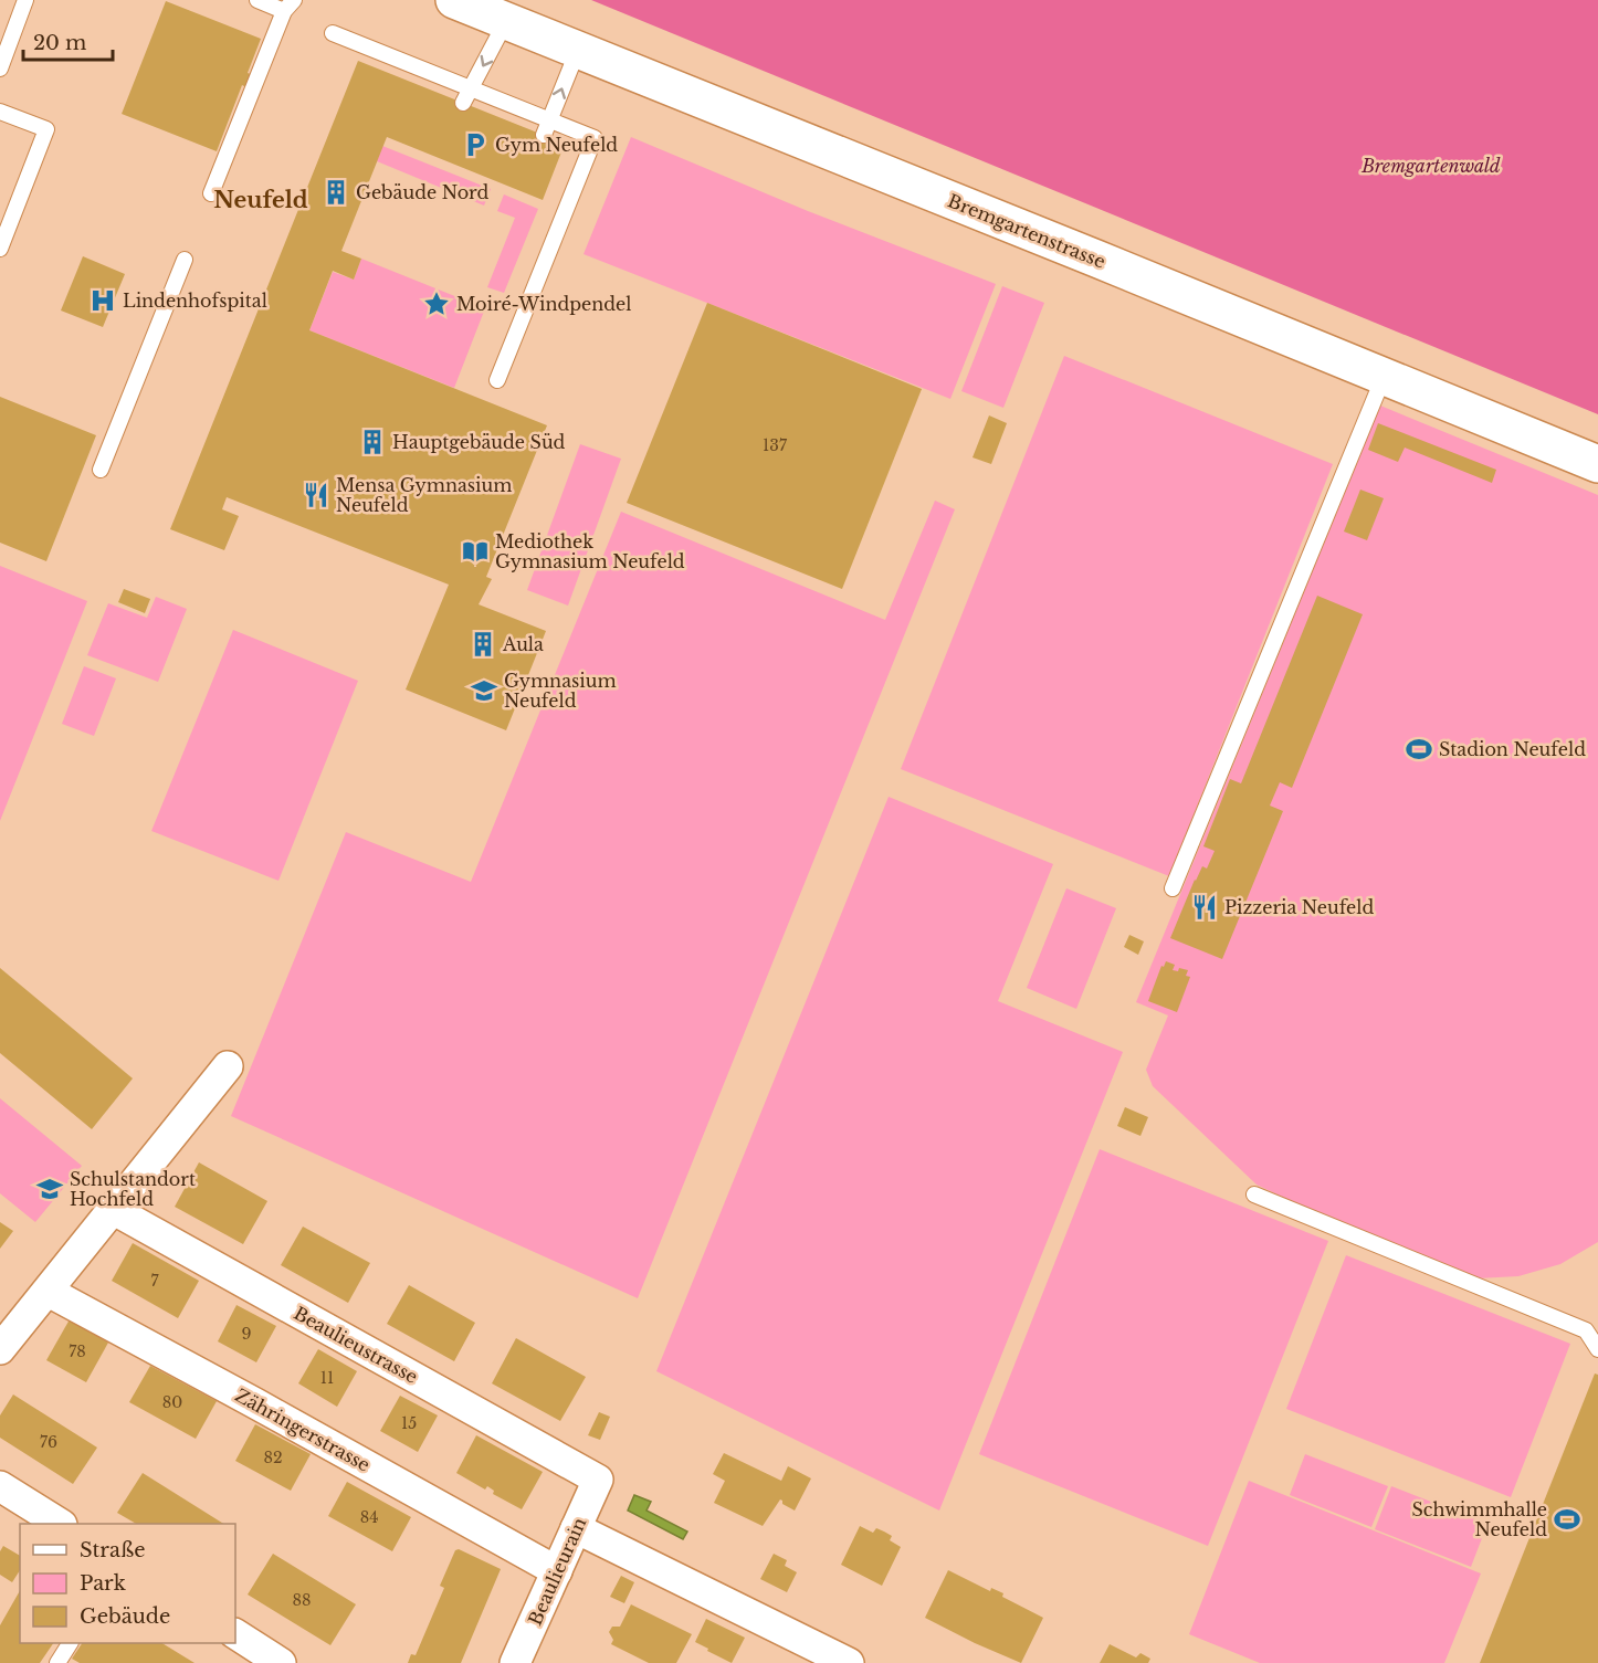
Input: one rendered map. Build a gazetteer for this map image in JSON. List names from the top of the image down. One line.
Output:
{"streets":{"main road":["Bremgartenstrasse"],"street":["Beaulieustrasse","Zähringerstrasse","Beaulieurain"]},"crossings":[["Beaulieustrasse","Beaulieurain"],["Zähringerstrasse","Beaulieurain"]],"districts":["Neufeld"],"parks":["Bremgartenwald"],"places":{"parking":["Gym Neufeld"],"building":["Gebäude Nord","Hauptgebäude Süd","Aula"],"hospital":["Lindenhofspital"],"place":["Moiré-Windpendel"],"restaurant":["Mensa Gymnasium Neufeld","Pizzeria Neufeld"],"library":["Mediothek Gymnasium Neufeld"],"school or university":["Gymnasium Neufeld","Schulstandort Hochfeld"],"sports":["Stadion Neufeld","Schwimmhalle Neufeld"]},"house_numbers":["137","7","9","78","11","80","15","76","82","84","88"],"legend":["Straße","Park","Gebäude"],"scale_bar":"20 m"}
